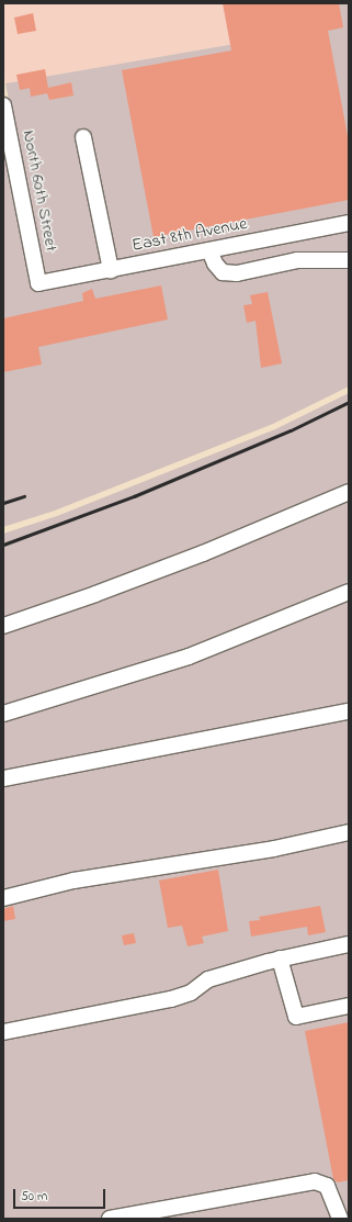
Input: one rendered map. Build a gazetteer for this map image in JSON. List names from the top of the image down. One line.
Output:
{"streets":{"street":["North 60th Street","East 8th Avenue"]},"crossings":[["North 60th Street","East 8th Avenue"]],"scale_bar":"50 m"}
